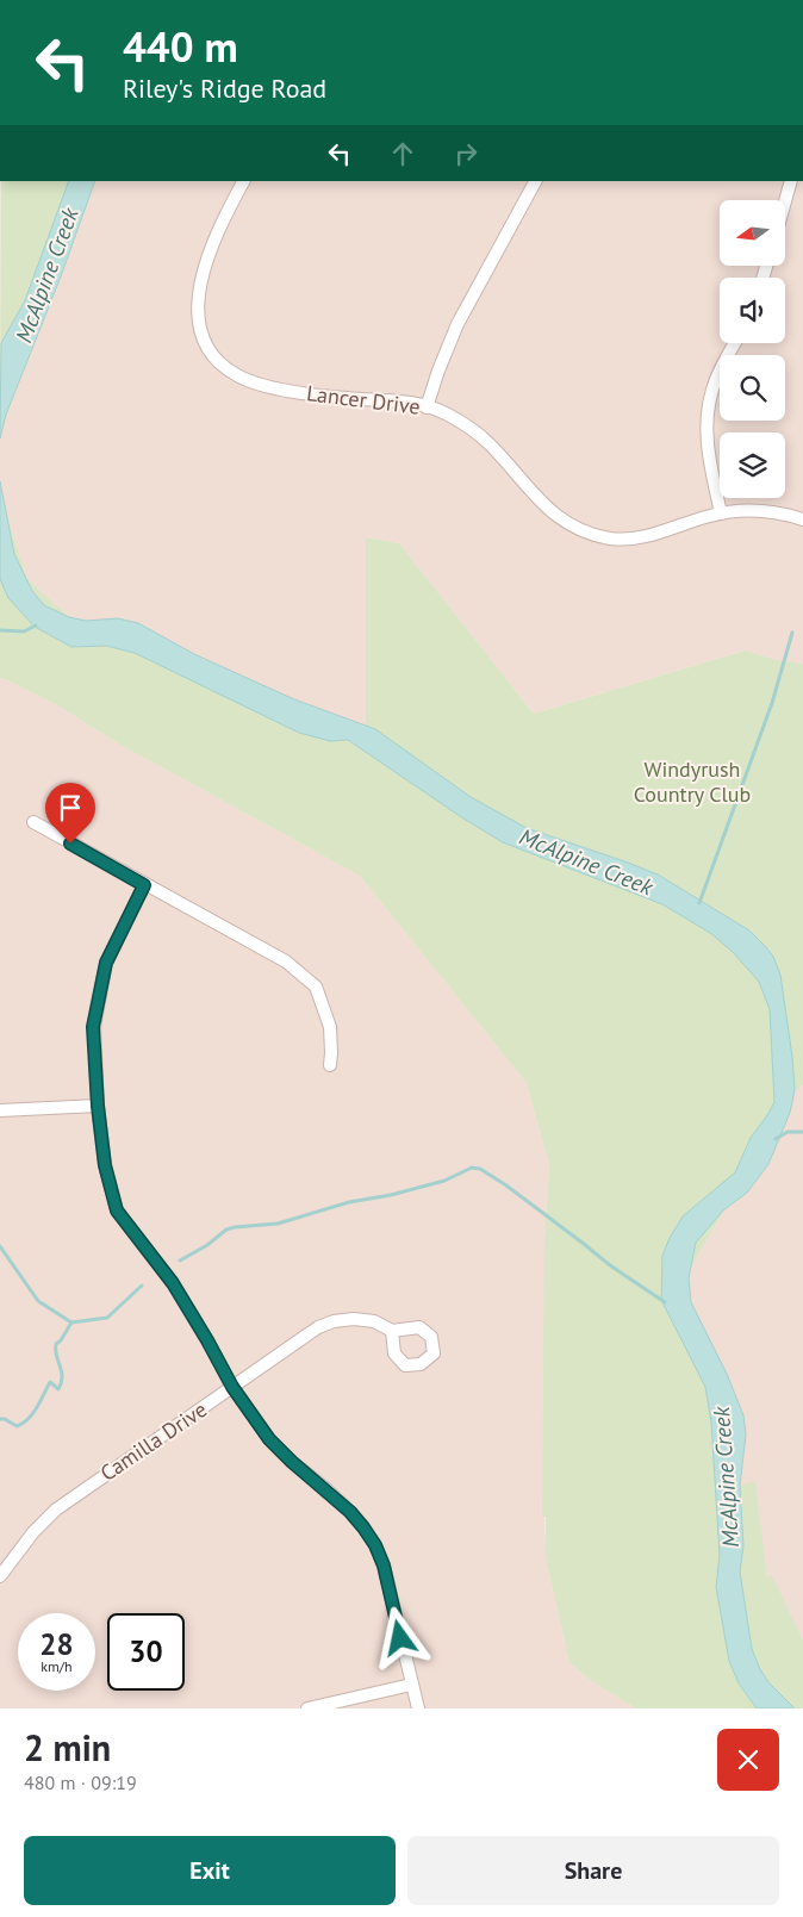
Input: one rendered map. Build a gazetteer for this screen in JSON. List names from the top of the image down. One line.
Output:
{"streets":{"street":["Lancer Drive","Camilla Drive"]},"water":["McAlpine Creek"],"parks":["Windyrush Country Club"],"north":"left","page":{"turn":["440 m","Riley's Ridge Road"],"speed":"28 km/h","limit":"30","heading":["2 min","480 m · 09:19"],"buttons":["Exit","Share"]}}
